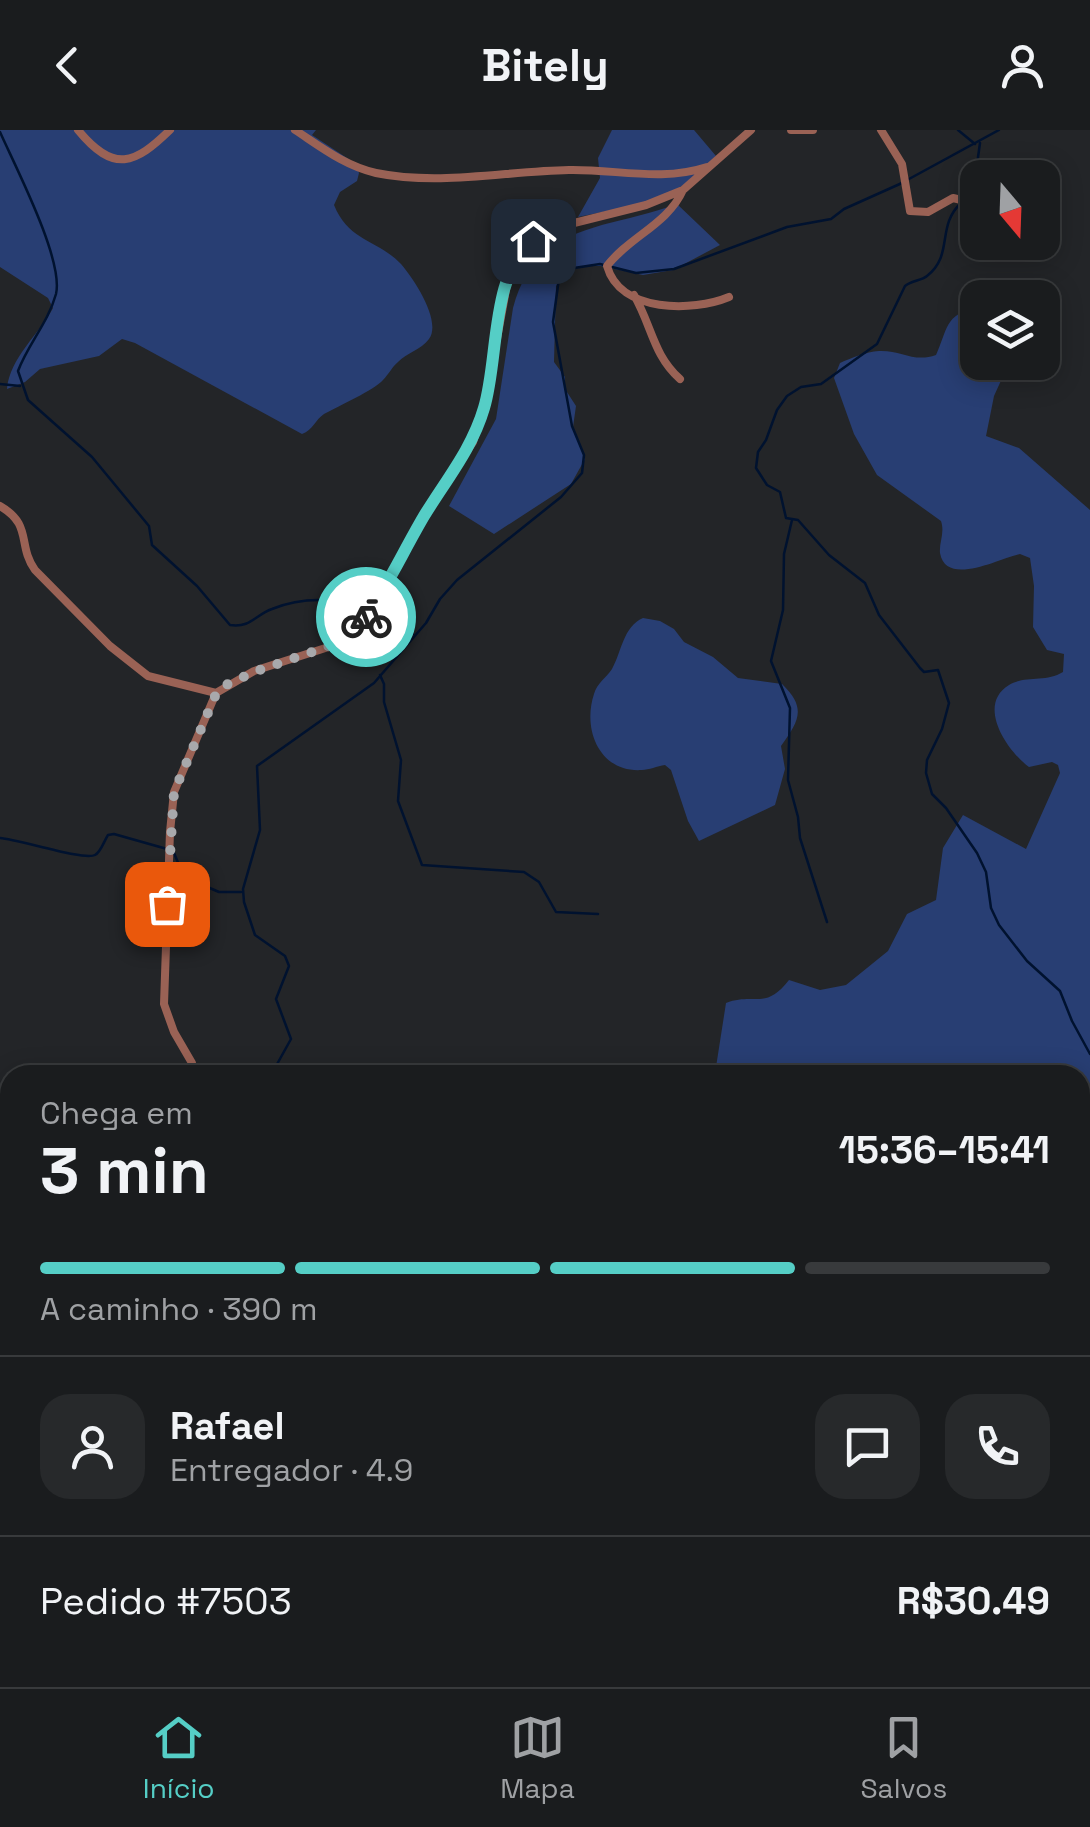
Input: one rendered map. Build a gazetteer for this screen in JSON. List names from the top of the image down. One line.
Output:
{"north":"bottom","page":{"header":"Bitely","heading":["3 min","Chega em","15:36–15:41"],"panel":["Rafael","Entregador · 4.9","Pedido #7503","R$30.49"],"bar":"A caminho · 390 m","tabs":["Início","Mapa","Salvos"]}}
